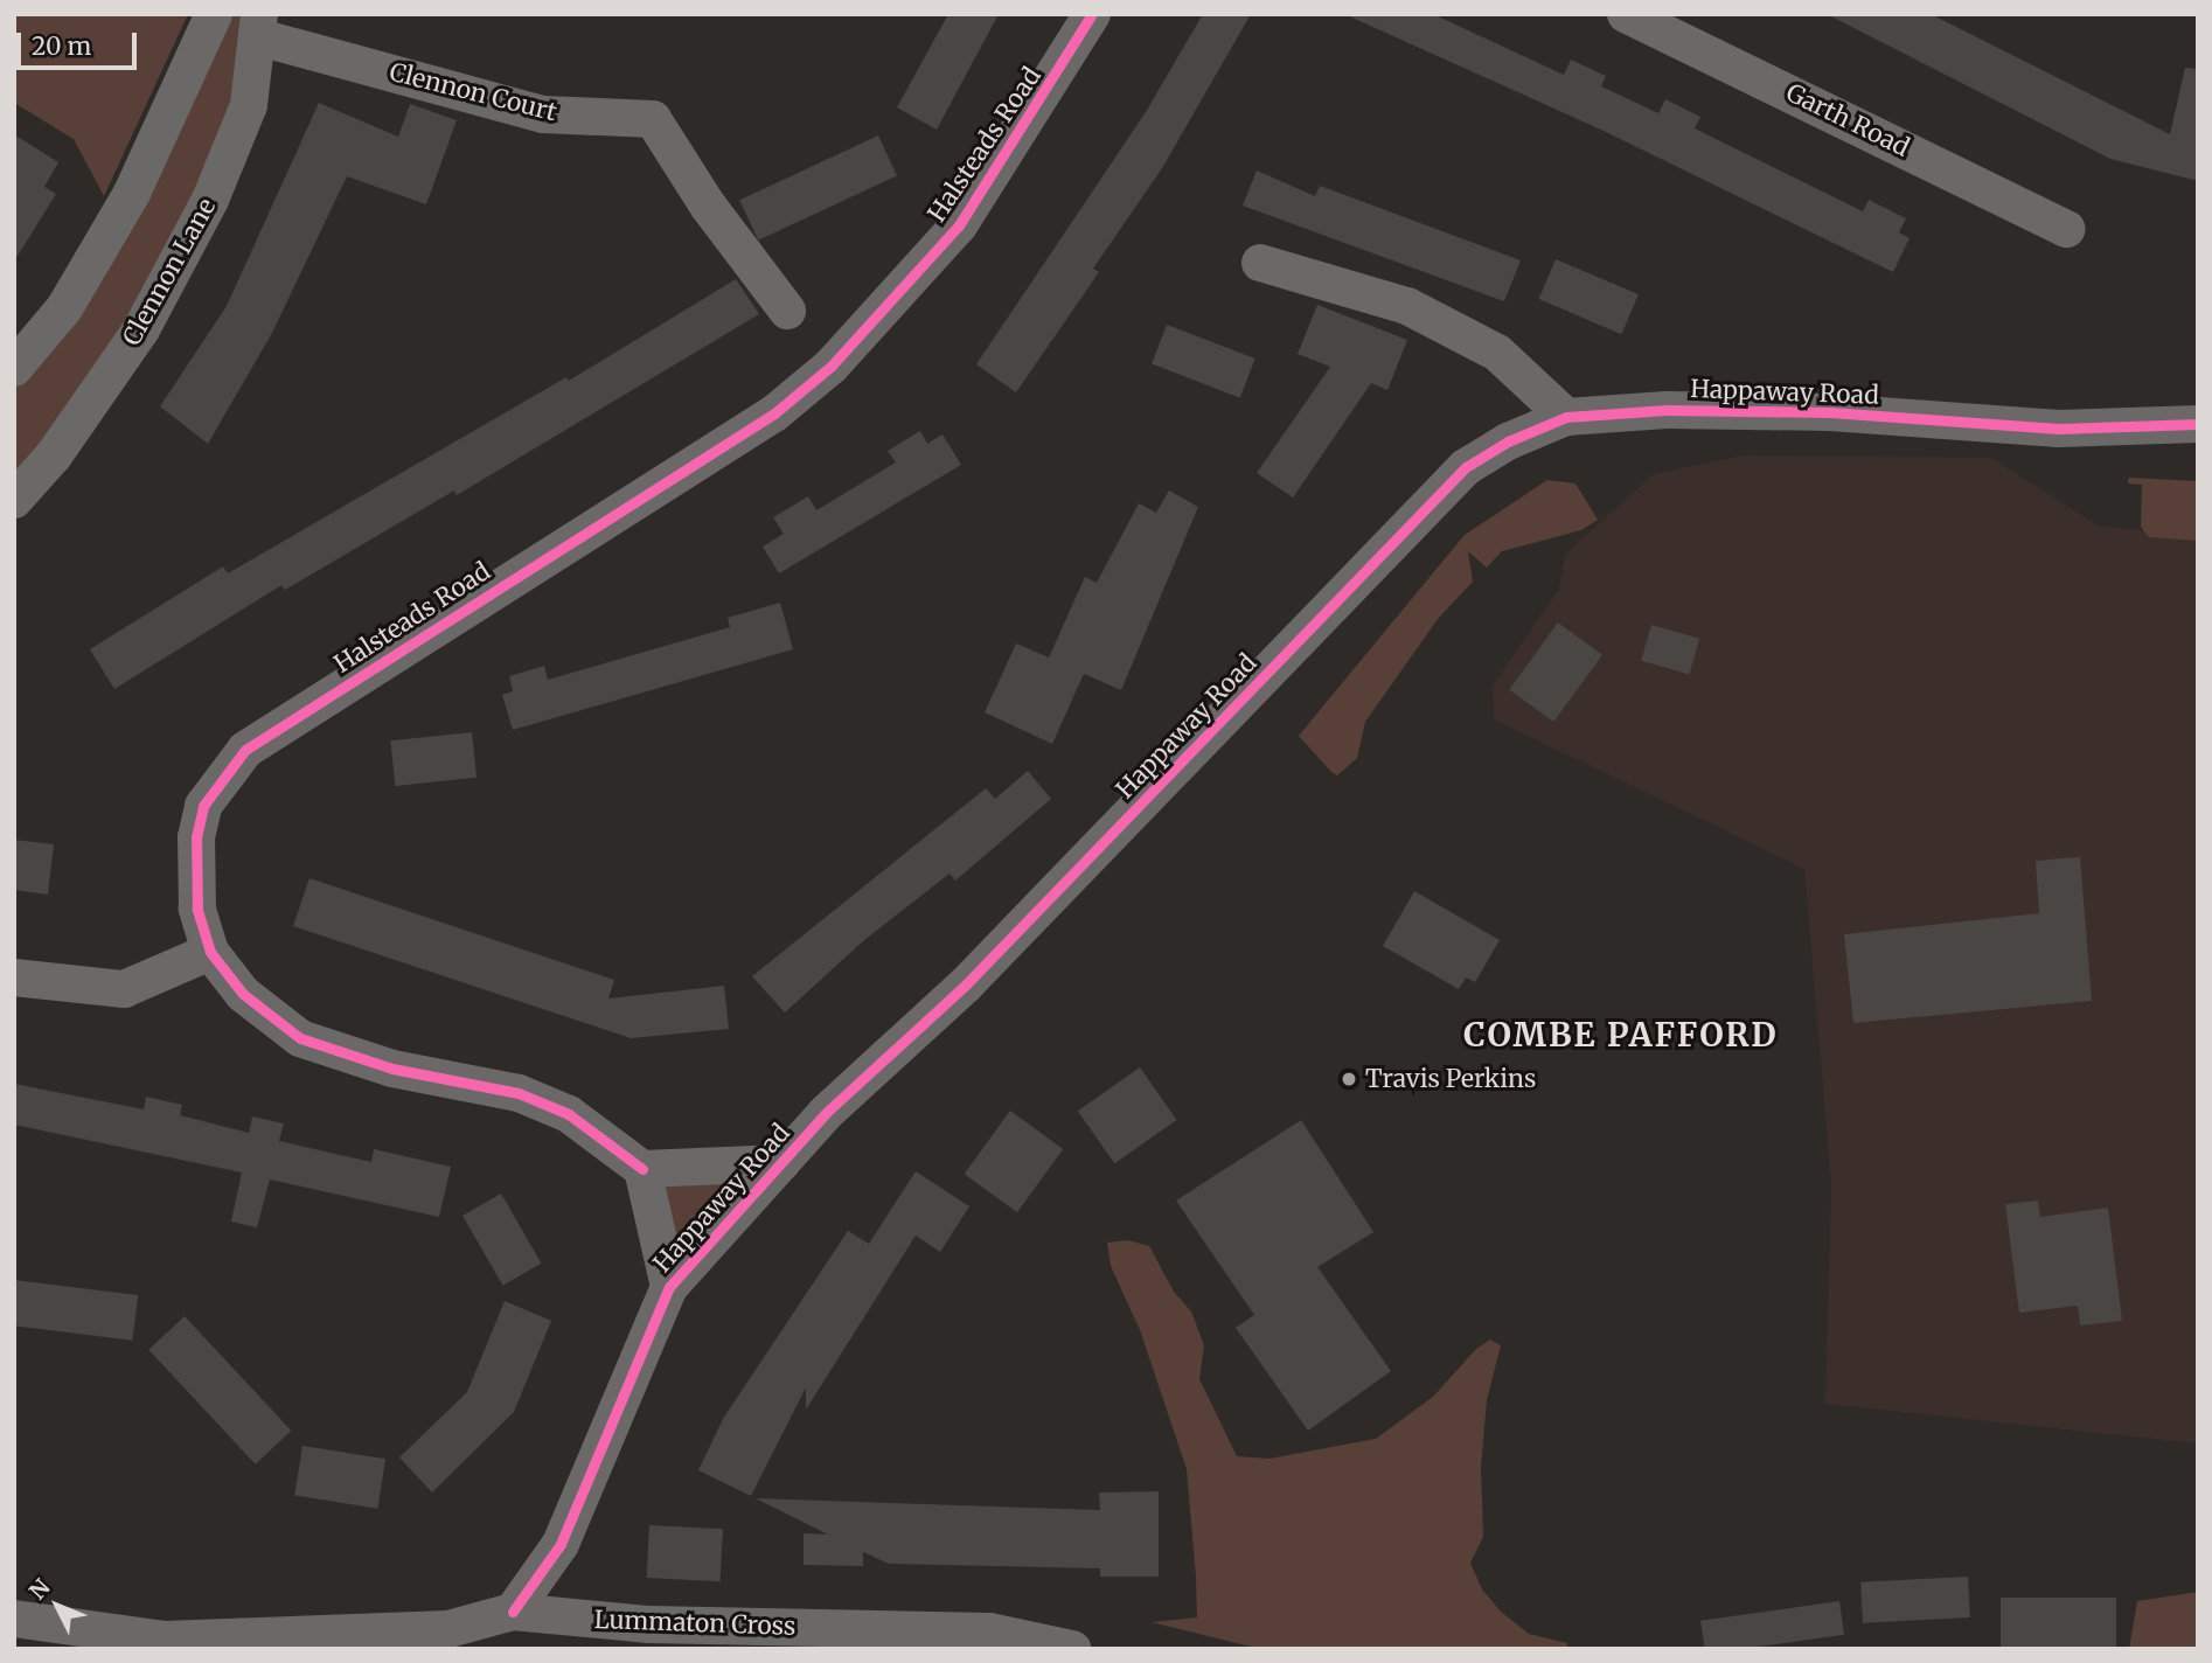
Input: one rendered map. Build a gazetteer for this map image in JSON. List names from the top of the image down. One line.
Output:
{"streets":{"street":["Clennon Court","Garth Road","Halsteads Road","Clennon Lane","Happaway Road","Lummaton Cross"]},"crossings":[["Clennon Court","Clennon Lane"],["Happaway Road","Lummaton Cross"]],"districts":["COMBE PAFFORD"],"places":["Travis Perkins"],"scale_bar":"20 m","north":"top left"}
